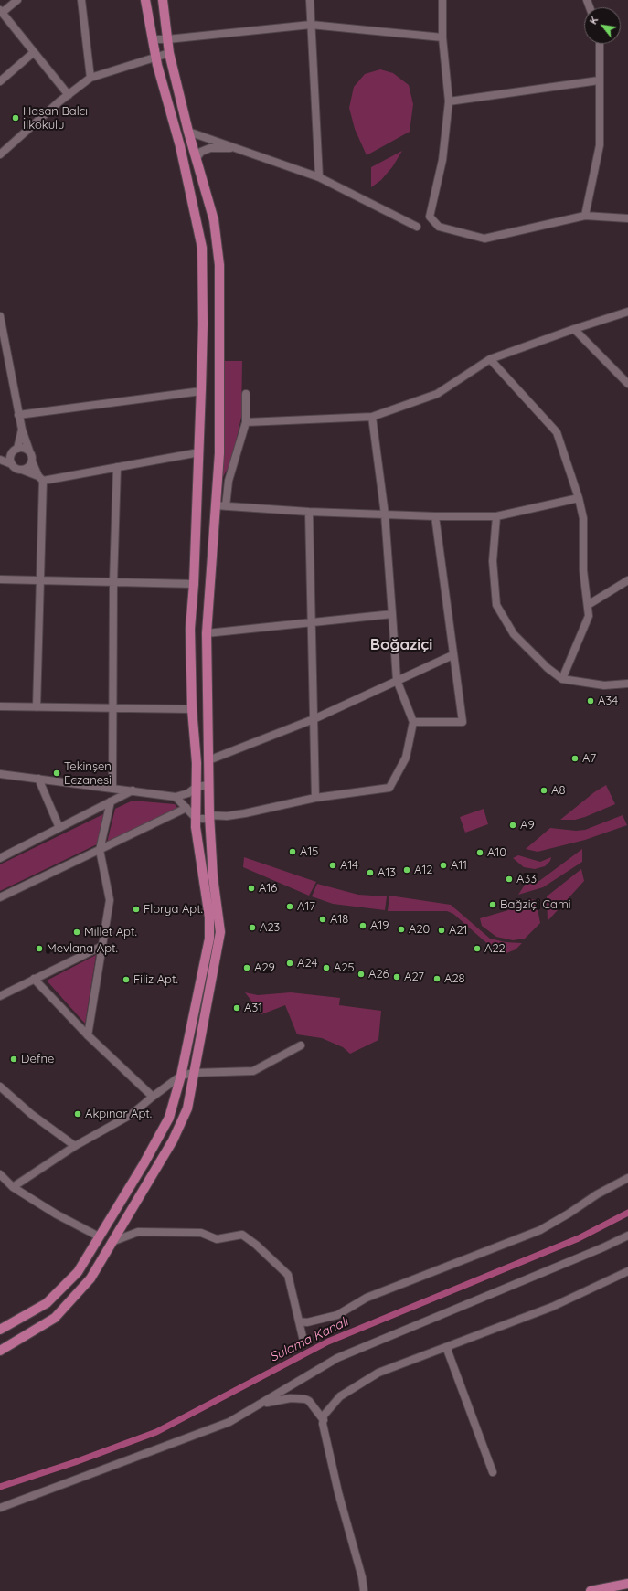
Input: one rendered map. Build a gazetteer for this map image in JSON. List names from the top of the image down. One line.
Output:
{"districts":["Boğaziçi"],"water":["Sulama Kanalı"],"places":["Hasan Balcı İlkokulu","A34","A7","Tekinşen Eczanesi","A8","A9","A15","A10","A14","A11","A12","A13","A33","A16","Bağziçi Cami","A17","Florya Apt.","A18","A19","A23","A20","A21","Millet Apt.","Mevlana Apt.","A22","A24","A29","A25","A26","A27","A28","Filiz Apt.","A31","Defne","Akpınar Apt."],"north":"top left"}
